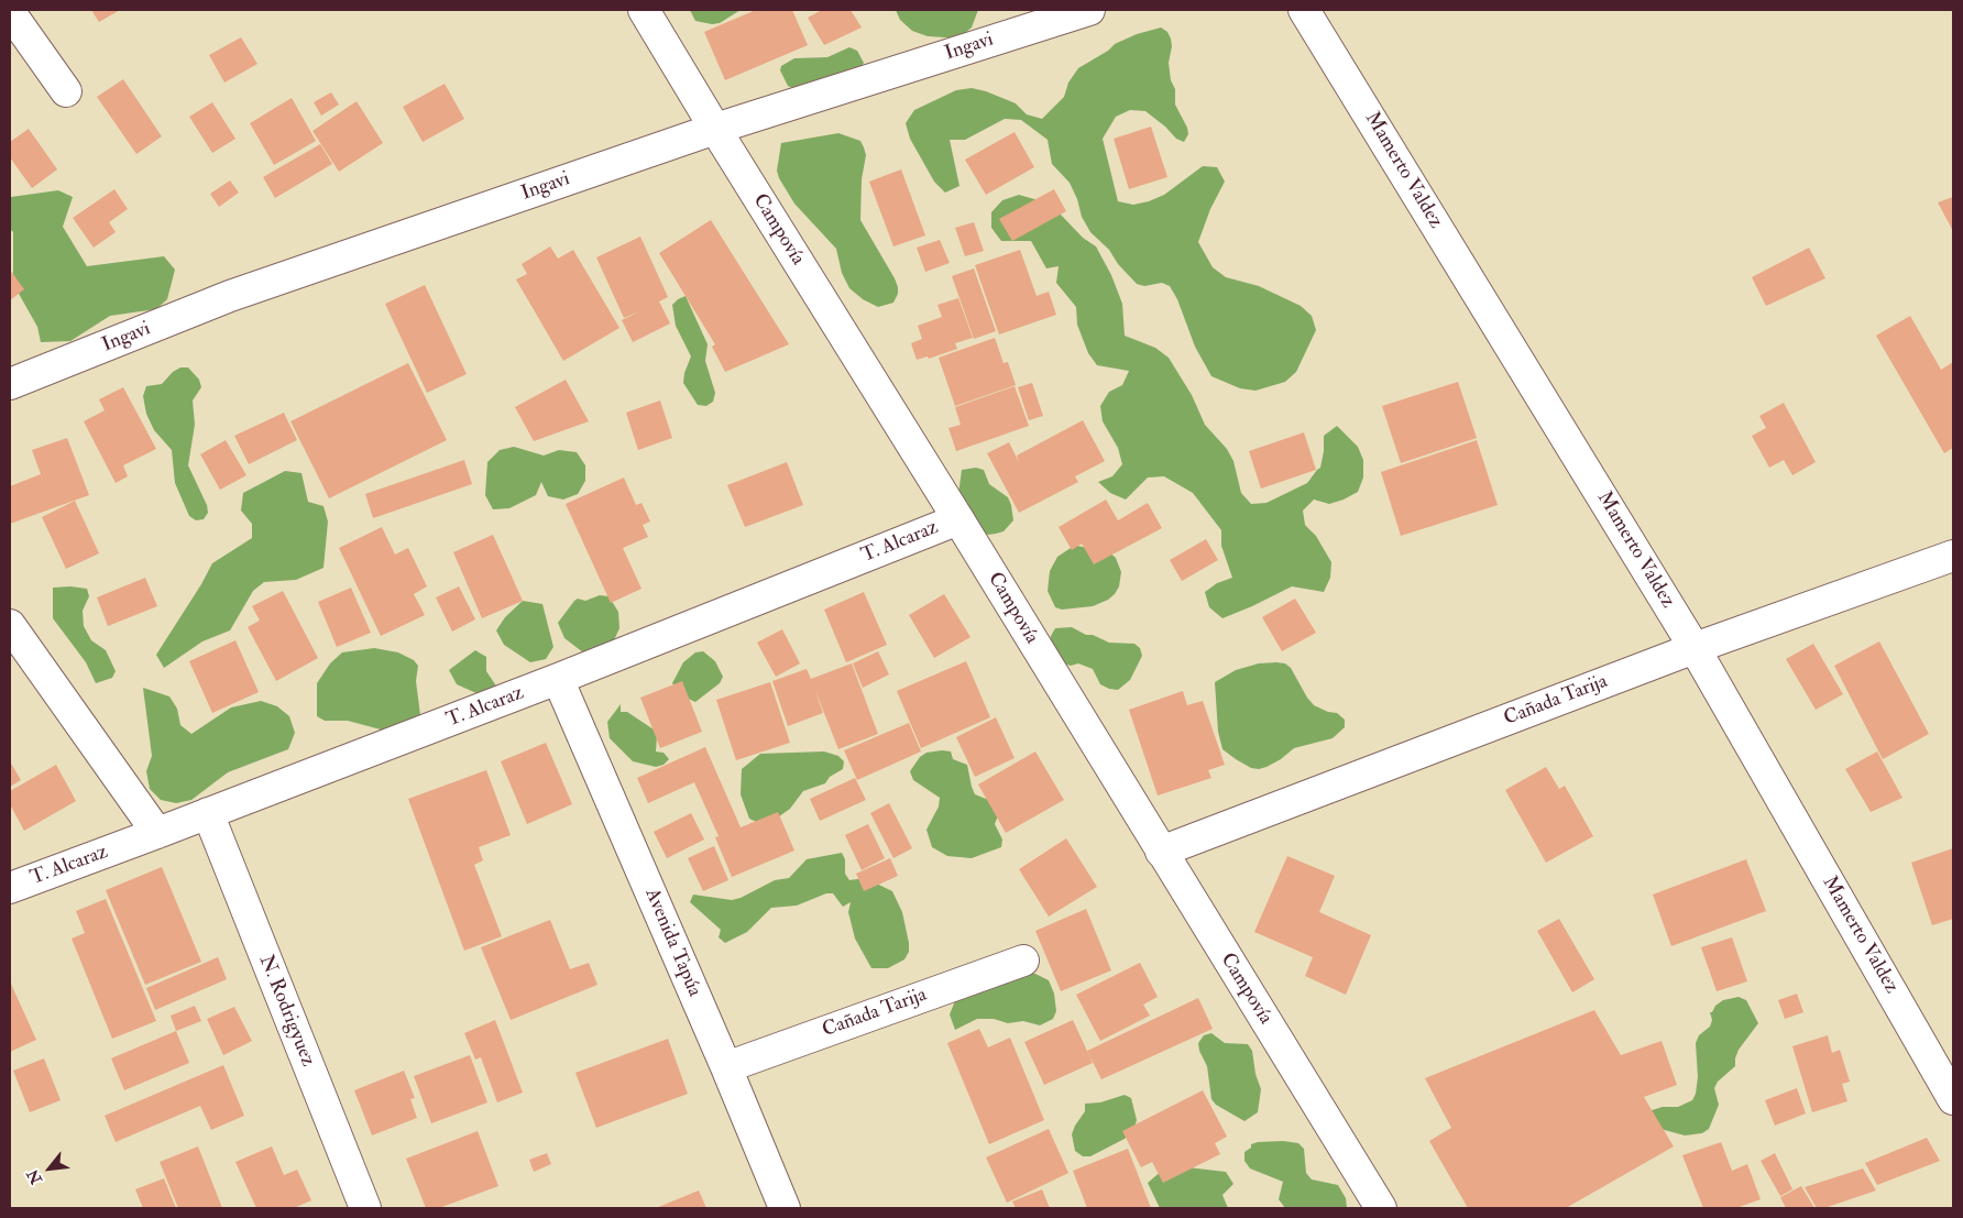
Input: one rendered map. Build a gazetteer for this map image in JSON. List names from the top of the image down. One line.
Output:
{"streets":{"street":["Ingavi","Mamerto Valdez","Campovía","T. Alcaraz","Cañada Tarija","Avenida Tapúa","N. Rodrigyuez"]},"crossings":[["Ingavi","Campovía"],["Mamerto Valdez","Cañada Tarija"],["Campovía","T. Alcaraz"],["Campovía","Cañada Tarija"],["T. Alcaraz","Avenida Tapúa"],["T. Alcaraz","N. Rodrigyuez"],["Cañada Tarija","Avenida Tapúa"]],"north":"bottom left"}
